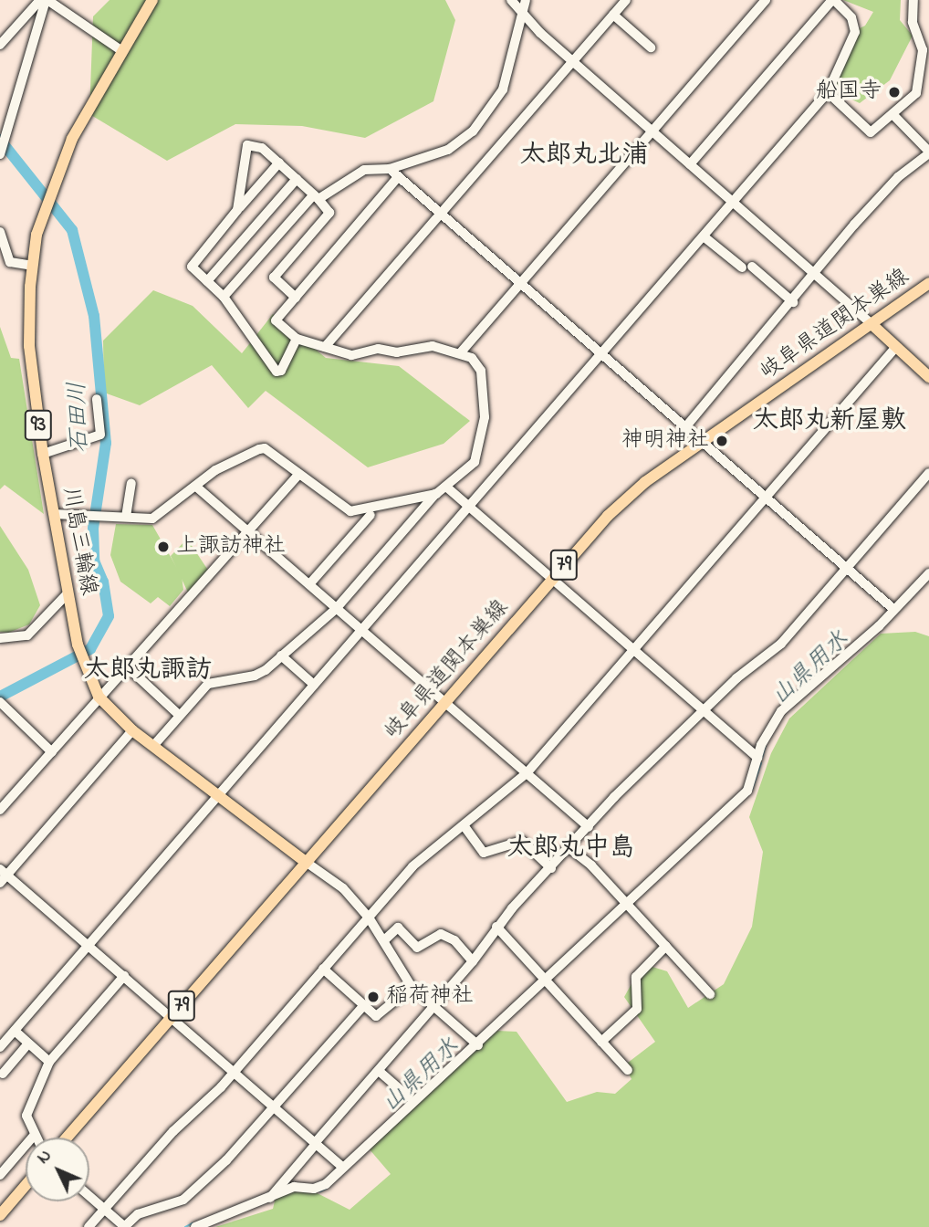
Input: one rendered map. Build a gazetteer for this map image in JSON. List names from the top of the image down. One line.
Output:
{"streets":{"main road":["岐阜県道関本巣線","93","川島三輪線","79"]},"crossings":[["岐阜県道関本巣線","川島三輪線"]],"districts":["太郎丸北浦","太郎丸新屋敷","太郎丸諏訪","太郎丸中島"],"water":["石田川","山県用水"],"places":["船国寺","神明神社","上諏訪神社","稲荷神社"],"north":"top left"}
